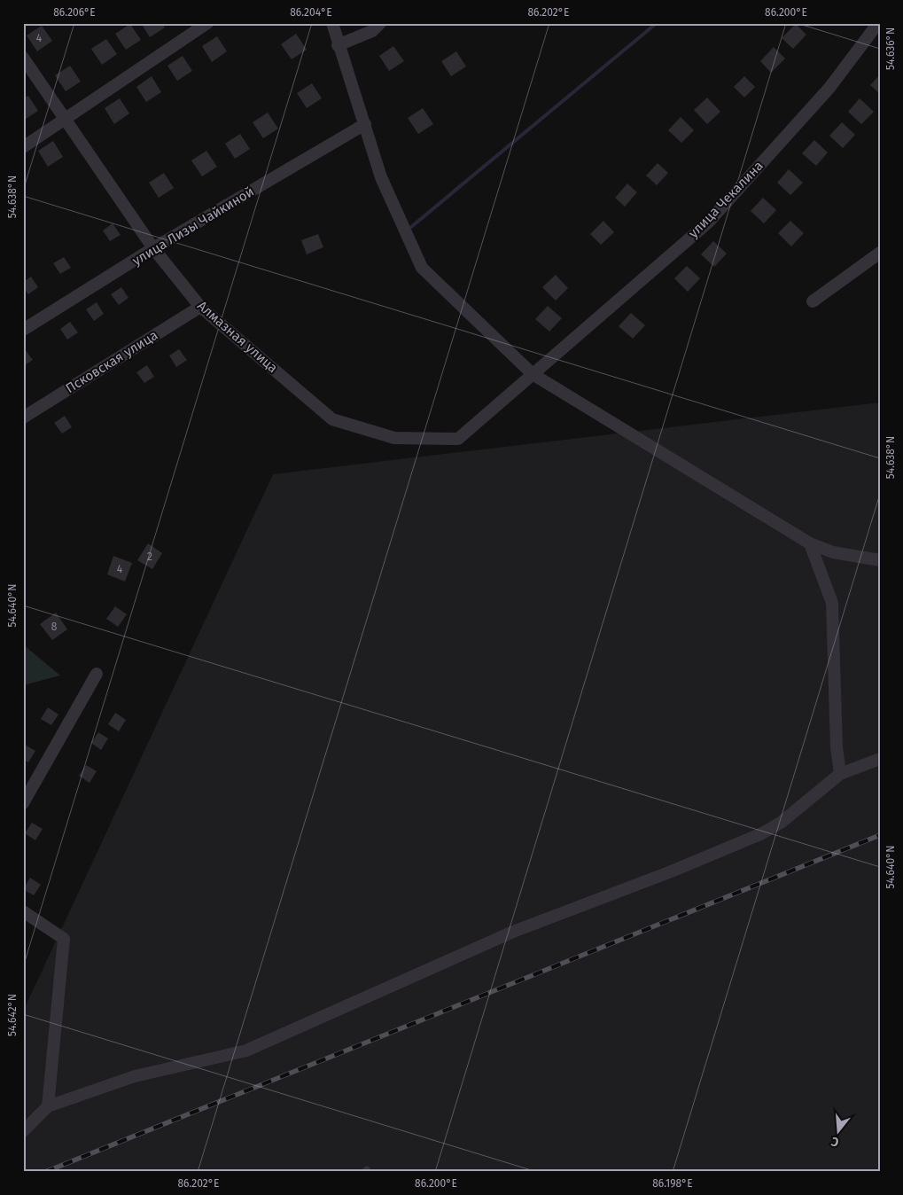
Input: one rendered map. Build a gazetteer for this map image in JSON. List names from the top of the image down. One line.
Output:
{"streets":{"street":["улица Чекалина","улица Лизы Чайкиной","Алмазная улица","Псковская улица"]},"crossings":[["улица Чекалина","Алмазная улица"],["улица Лизы Чайкиной","Алмазная улица"],["Алмазная улица","Псковская улица"]],"house_numbers":["4","2","4","8"],"north":"bottom","coordinates":["86.206°E","86.204°E","86.202°E","86.200°E","54.636°N","54.638°N","54.640°N","54.642°N","86.198°E"]}
